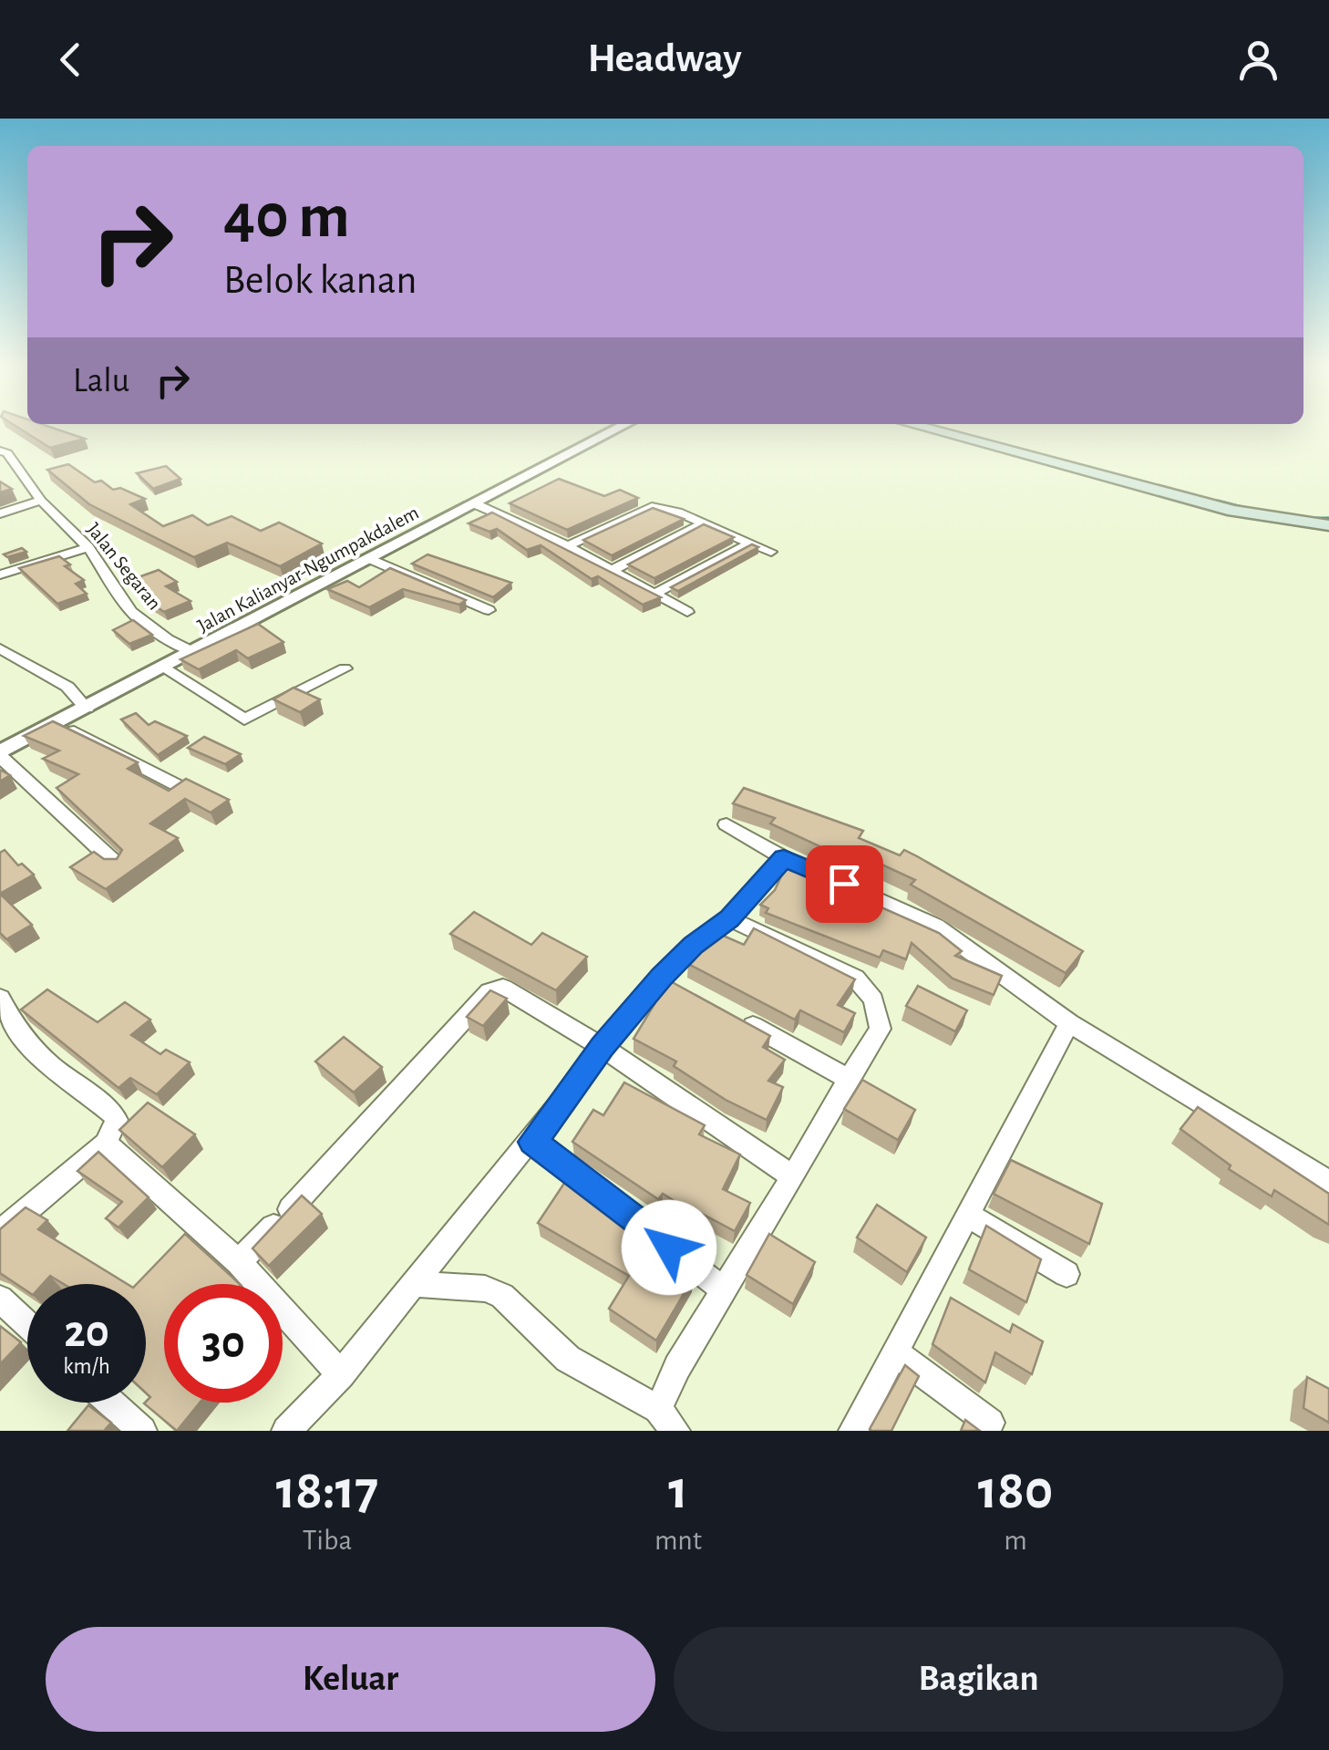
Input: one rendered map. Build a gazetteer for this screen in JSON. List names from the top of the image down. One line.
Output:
{"streets":{"street":["Jalan Segaran","Jalan Kalianyar-Ngumpakdalem"]},"crossings":[["Jalan Segaran","Jalan Kalianyar-Ngumpakdalem"]],"page":{"header":"Headway","turn":["40 m","Belok kanan"],"then":"Lalu","speed":"20 km/h","limit":"30","eta":["18:17","Tiba","1","mnt","180","m"],"buttons":["Keluar","Bagikan"]}}
